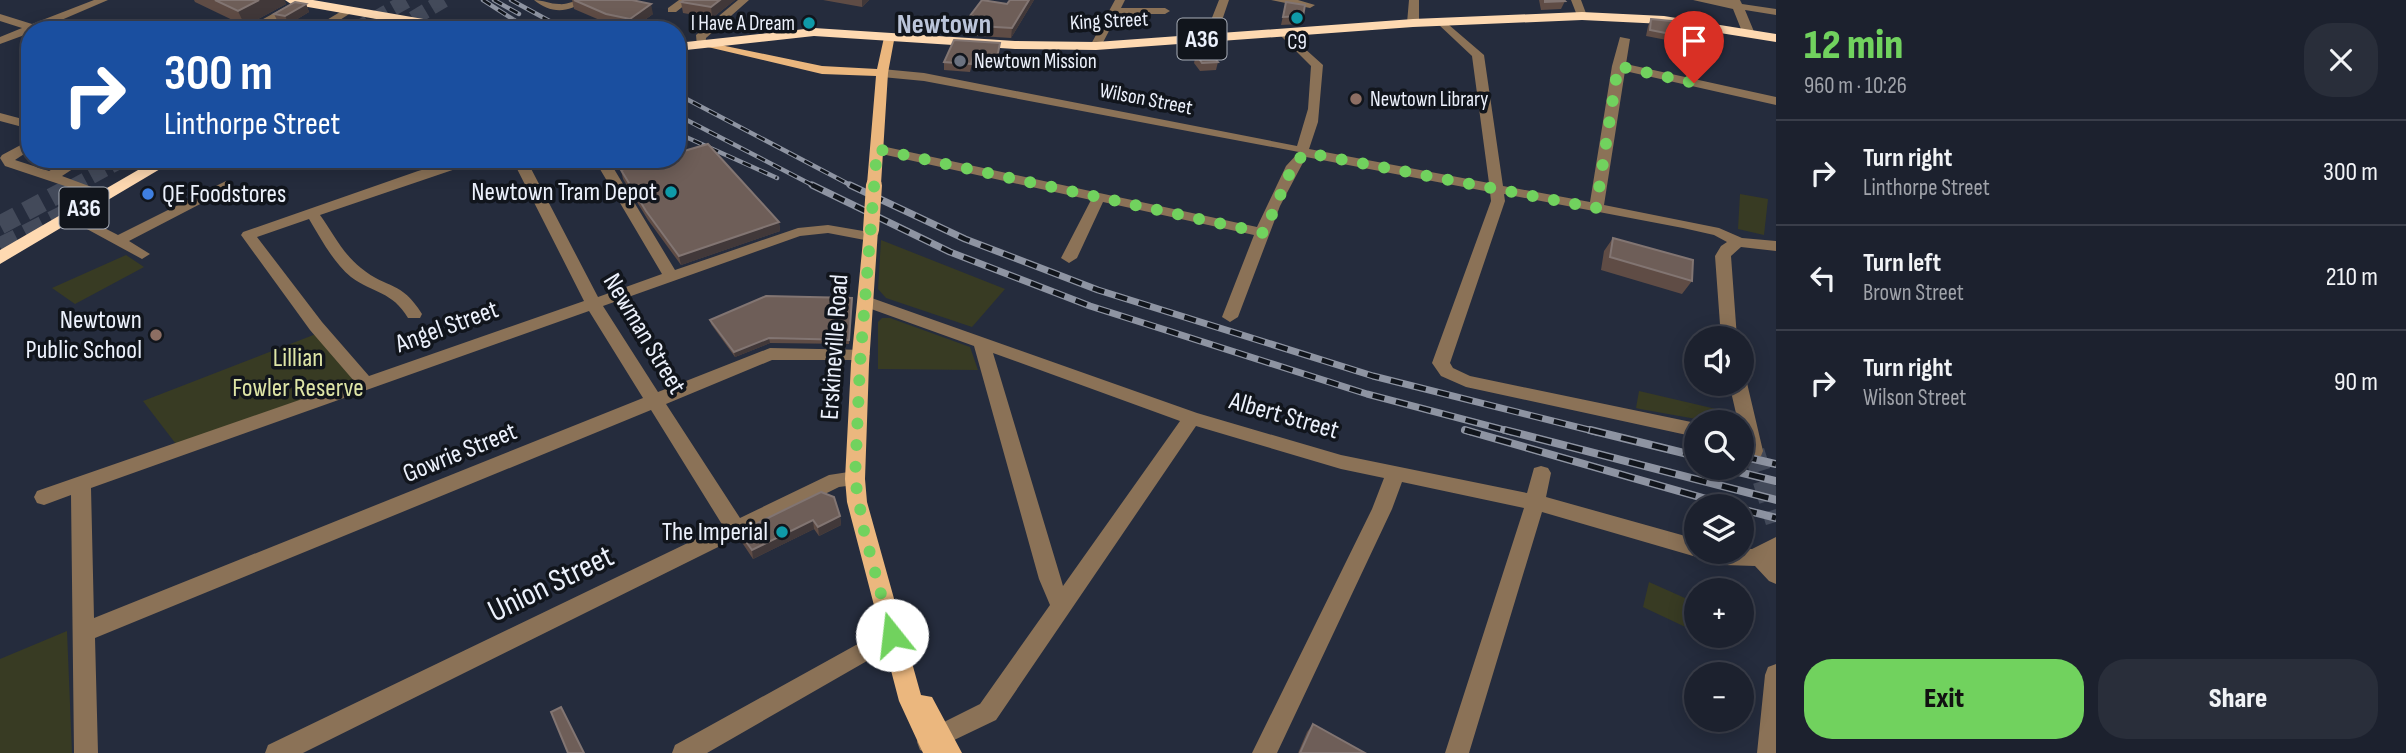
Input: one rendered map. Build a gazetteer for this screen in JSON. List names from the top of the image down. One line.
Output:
{"streets":{"highway":["King Street","A36"],"main road":["Wilson Street","Erskineville Road"],"street":["Angel Street","Newman Street","Albert Street","Gowrie Street","Union Street"]},"crossings":[["King Street","Wilson Street"],["King Street","Erskineville Road"],["Wilson Street","Erskineville Road"],["Angel Street","Newman Street"],["Angel Street","Erskineville Road"],["Newman Street","Gowrie Street"],["Newman Street","Union Street"],["Erskineville Road","Albert Street"],["Erskineville Road","Gowrie Street"],["Erskineville Road","Union Street"]],"districts":["Newtown"],"parks":["Lillian Fowler Reserve"],"places":["C9","I Have A Dream","Newtown Mission","Newtown Library","Newtown Tram Depot","QE Foodstores","Newtown Public School","The Imperial"],"page":{"heading":["12 min","960 m · 10:26"],"turn":["300 m","Linthorpe Street"],"list":[{"name":"Turn right","note":"Linthorpe Street","value":"300 m"},{"name":"Turn left","note":"Brown Street","value":"210 m"},{"name":"Turn right","note":"Wilson Street","value":"90 m"}],"map_buttons":["+","−"],"buttons":["Exit","Share"]}}
